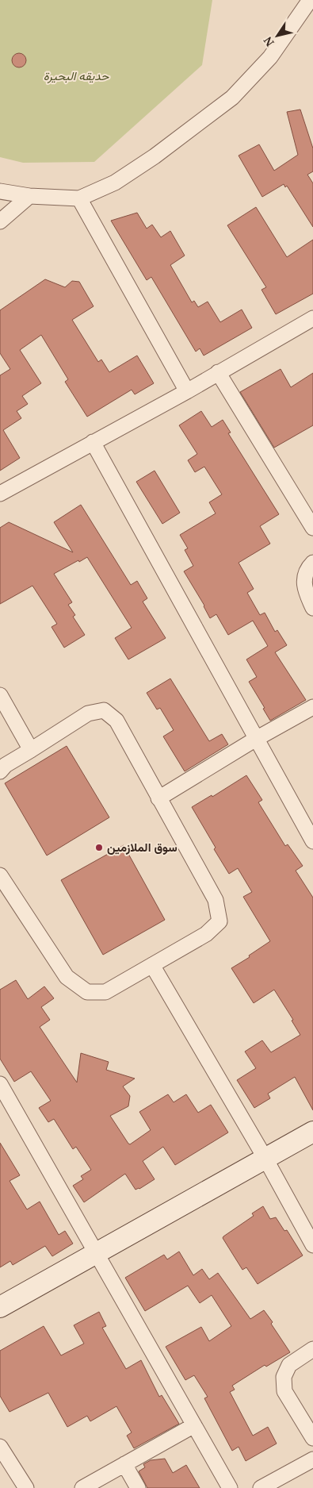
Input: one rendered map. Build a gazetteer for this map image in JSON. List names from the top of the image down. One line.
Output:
{"parks":["حديقه البحيرة"],"places":["سوق الملازمين"],"north":"bottom left"}
